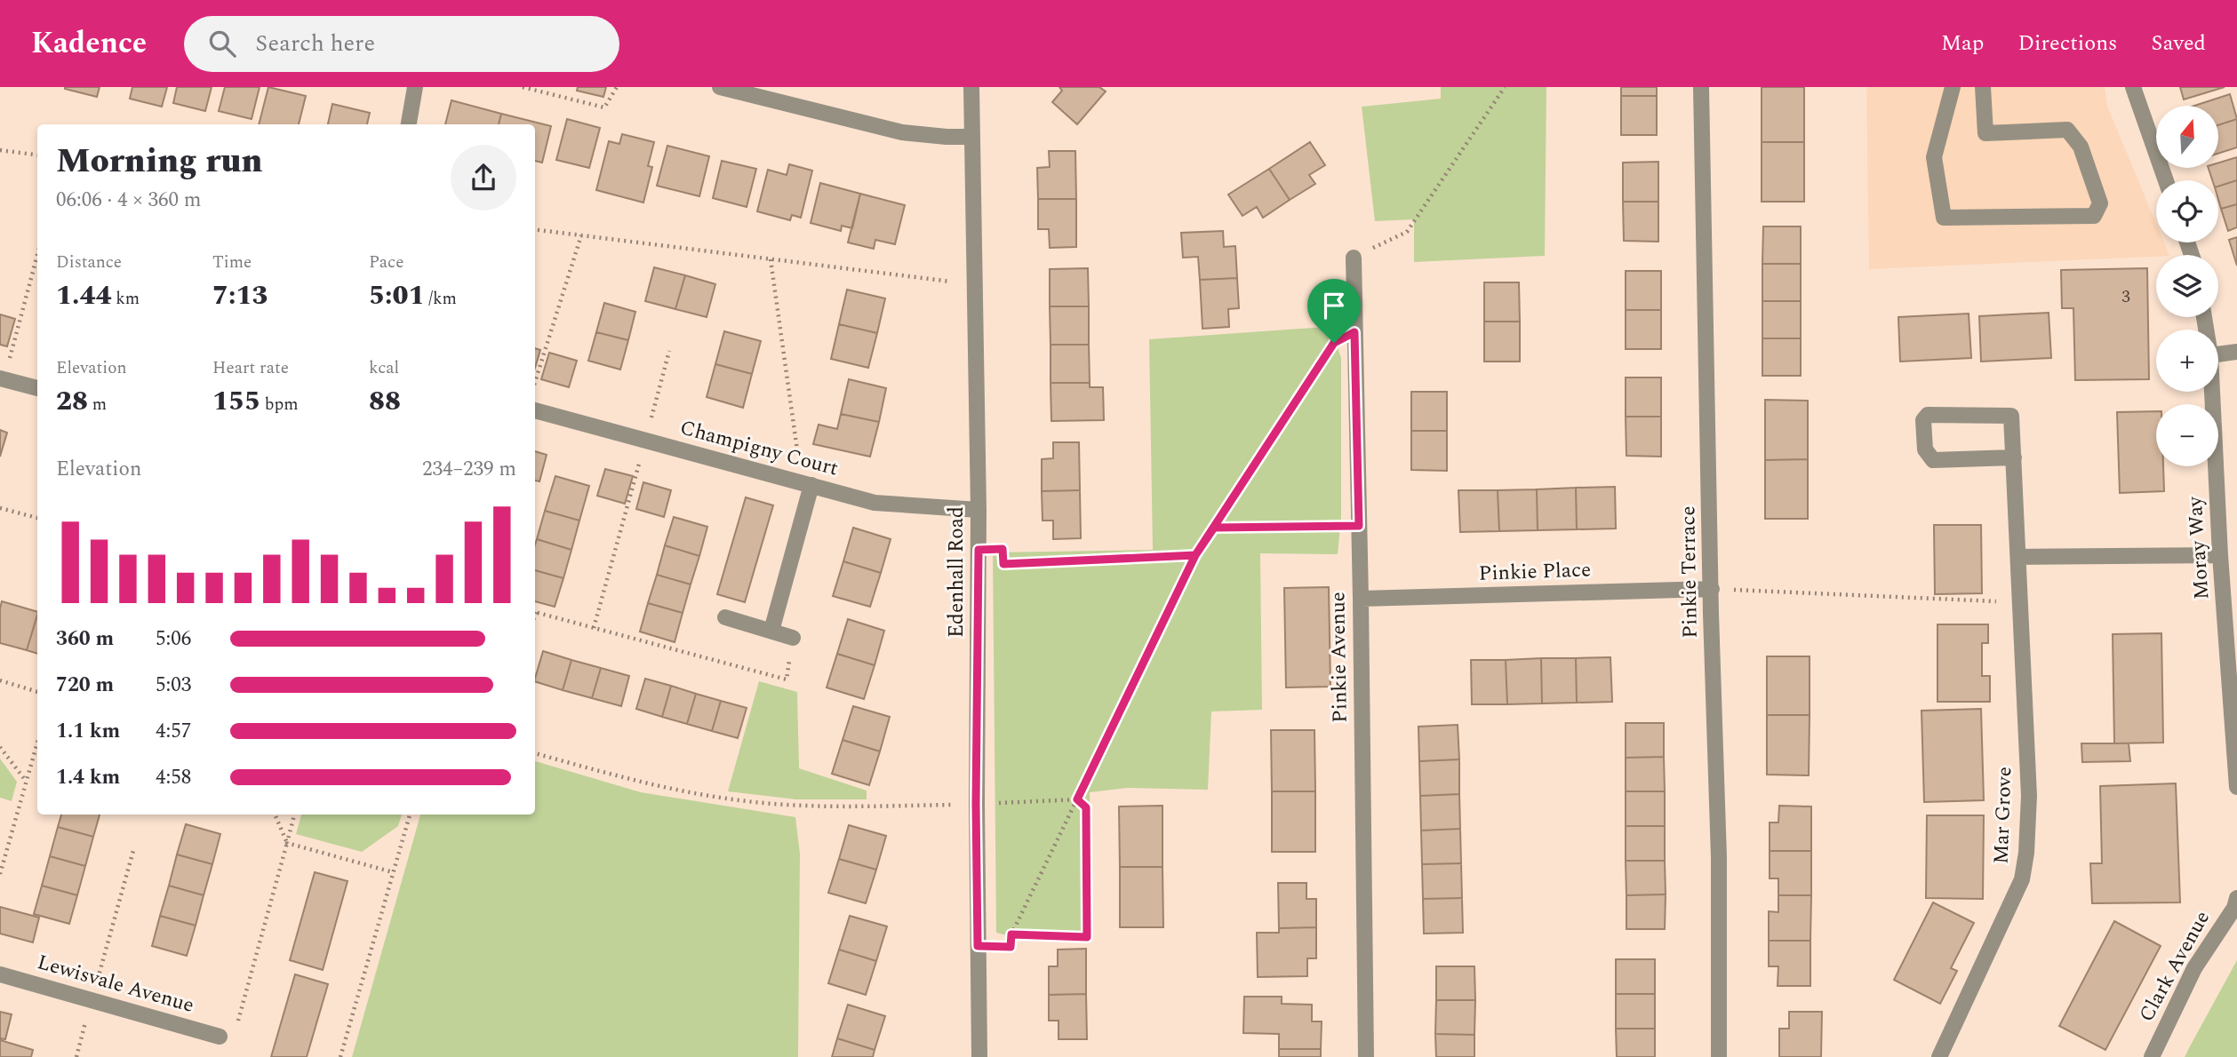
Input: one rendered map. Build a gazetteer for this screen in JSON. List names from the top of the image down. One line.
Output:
{"streets":{"street":["Champigny Court","Moray Way","Edenhall Road","Pinkie Place","Pinkie Terrace","Pinkie Avenue","Mar Grove","Clark Avenue","Lewisvale Avenue"]},"crossings":[["Champigny Court","Edenhall Road"],["Pinkie Place","Pinkie Terrace"],["Pinkie Place","Pinkie Avenue"]],"house_numbers":["3"],"north":"top","page":{"header":"Kadence","search":"Search here","nav":["Map","Directions","Saved"],"map_buttons":["+","−"],"heading":["Morning run","06:06 · 4 × 360 m"],"stats":[["Distance","1.44 km"],["Time","7:13"],["Pace","5:01 /km"],["Elevation","28 m"],["Heart rate","155 bpm"],["kcal","88"]],"chart":["Elevation","234–239 m"],"list":[{"name":"360 m","note":"5:06"},{"name":"720 m","note":"5:03"},{"name":"1.1 km","note":"4:57"},{"name":"1.4 km","note":"4:58"}]}}
